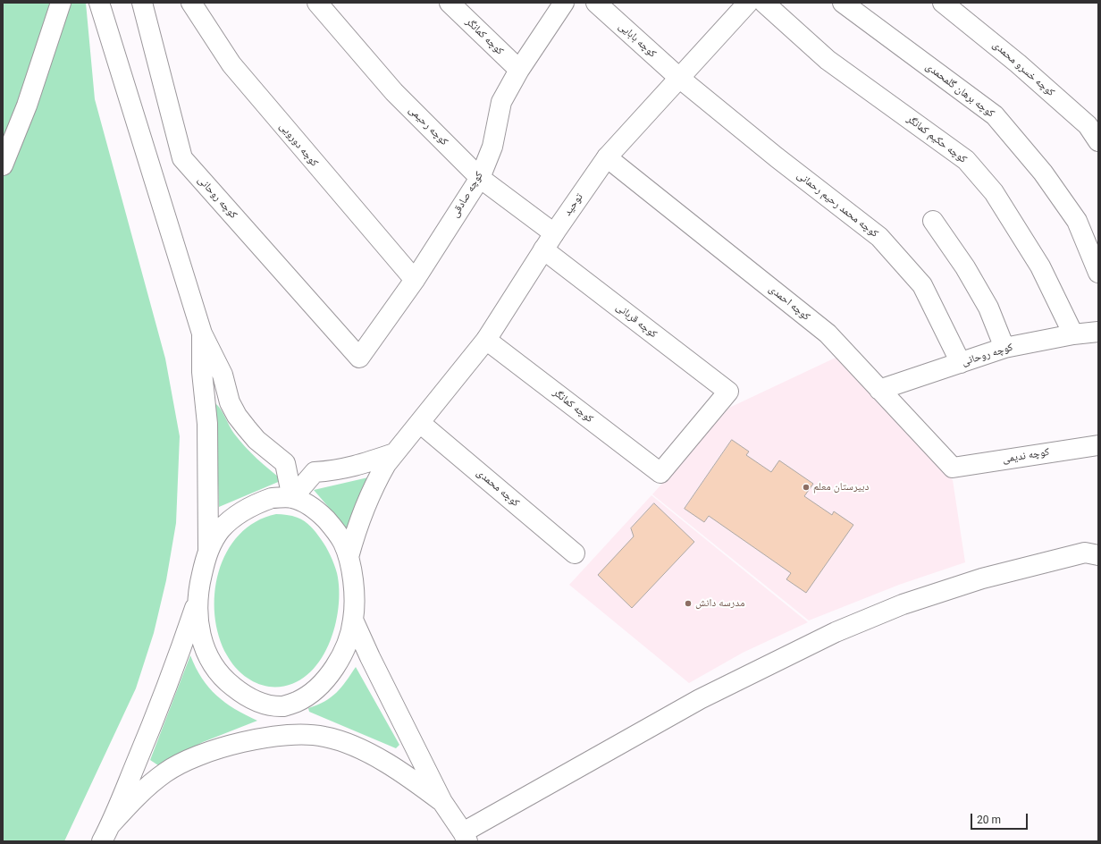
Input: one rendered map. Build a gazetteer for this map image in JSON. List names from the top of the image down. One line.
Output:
{"streets":{"street":["کوچه کمانگر","کوچه بابایی","کوچه خسرو محمدی","کوچه برهان گلمحمدی","کوچه رحیمی","کوچه حکیم کمانگر","کوچه دورویی","کوچه صادقی","کوچه روحانی","توحید","کوچه محمد رحیم رحمانی","کوچه احمدی","کوچه قربانی","کوچه ندیمی","کوچه محمدی"]},"crossings":[["کوچه کمانگر","کوچه صادقی"],["کوچه کمانگر","توحید"],["کوچه کمانگر","کوچه قربانی"],["کوچه بابایی","توحید"],["کوچه بابایی","کوچه محمد رحیم رحمانی"],["کوچه رحیمی","کوچه صادقی"],["کوچه رحیمی","توحید"],["کوچه حکیم کمانگر","کوچه روحانی"],["کوچه دورویی","کوچه صادقی"],["کوچه صادقی","کوچه روحانی"],["کوچه روحانی","کوچه محمد رحیم رحمانی"],["کوچه روحانی","کوچه احمدی"],["توحید","کوچه محمد رحیم رحمانی"],["توحید","کوچه احمدی"],["توحید","کوچه قربانی"],["توحید","کوچه محمدی"],["کوچه احمدی","کوچه ندیمی"]],"places":["دبیرستان معلم","مدرسه دانش"],"scale_bar":"20 m"}
